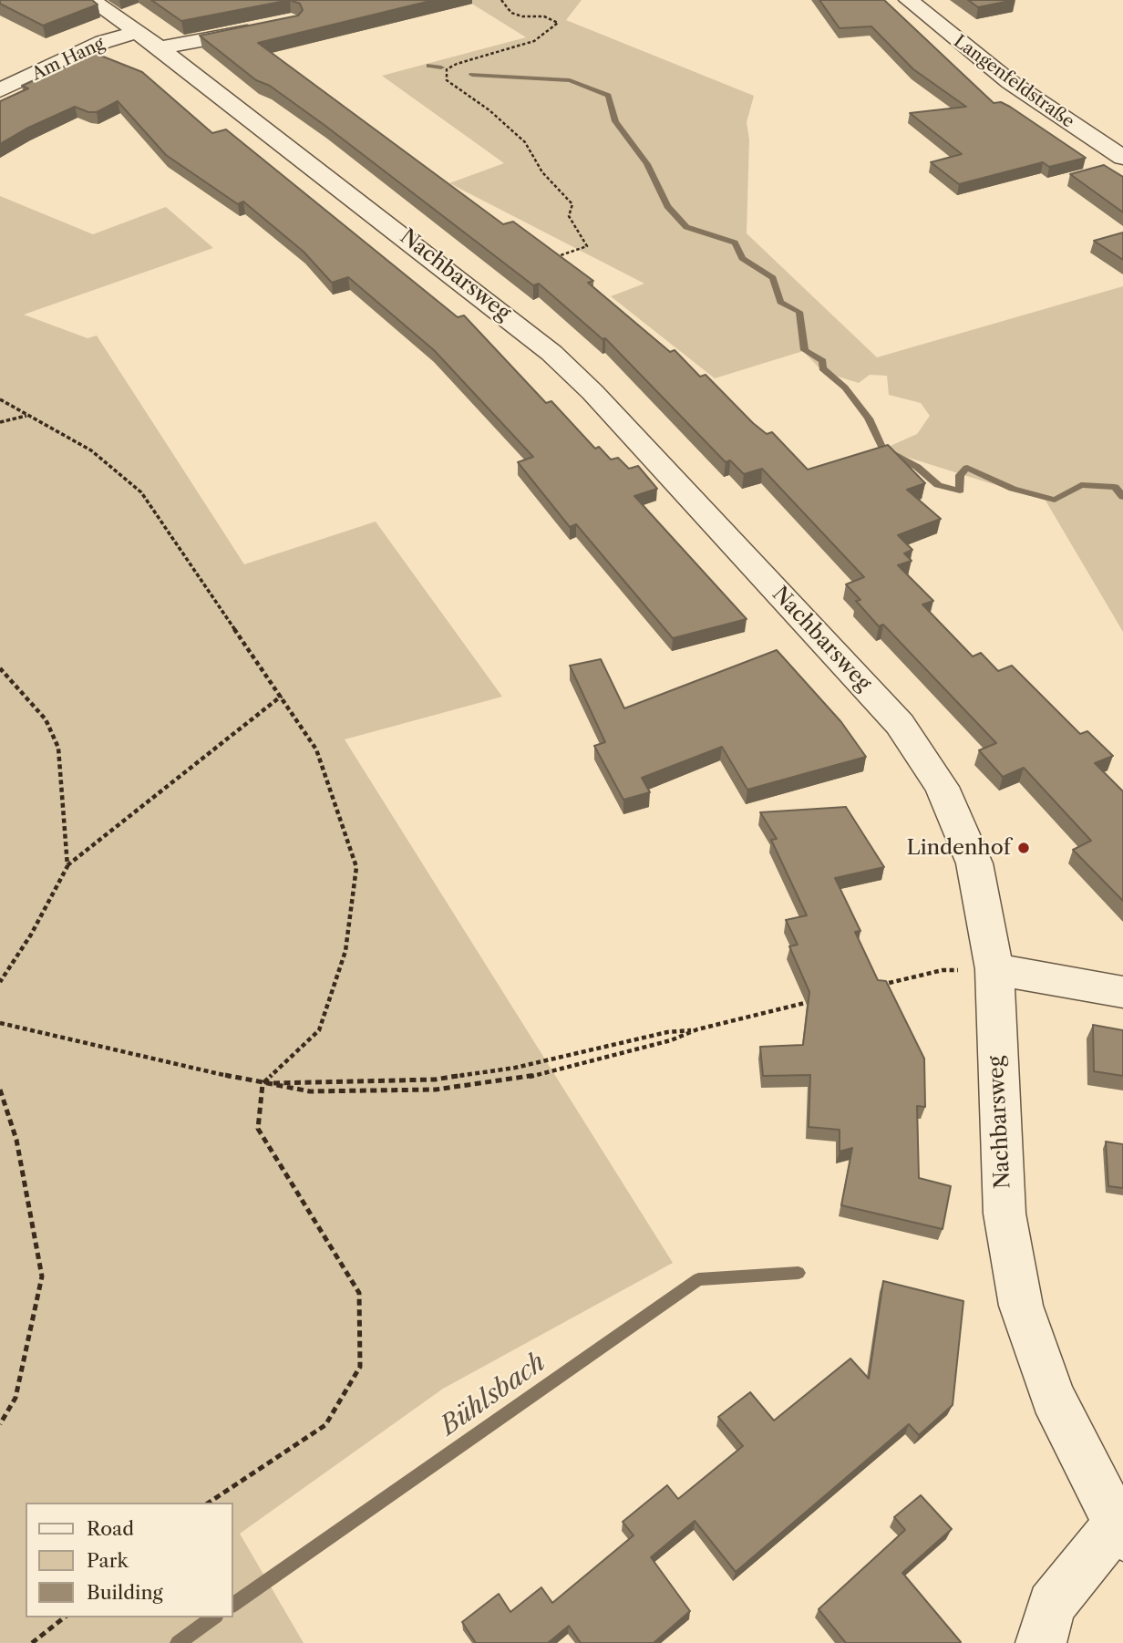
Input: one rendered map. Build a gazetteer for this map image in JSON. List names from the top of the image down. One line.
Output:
{"streets":{"street":["Am Hang","Langenfeldstraße","Nachbarsweg"]},"crossings":[["Am Hang","Nachbarsweg"]],"water":["Bühlsbach"],"places":["Lindenhof"],"legend":["Road","Park","Building"]}
